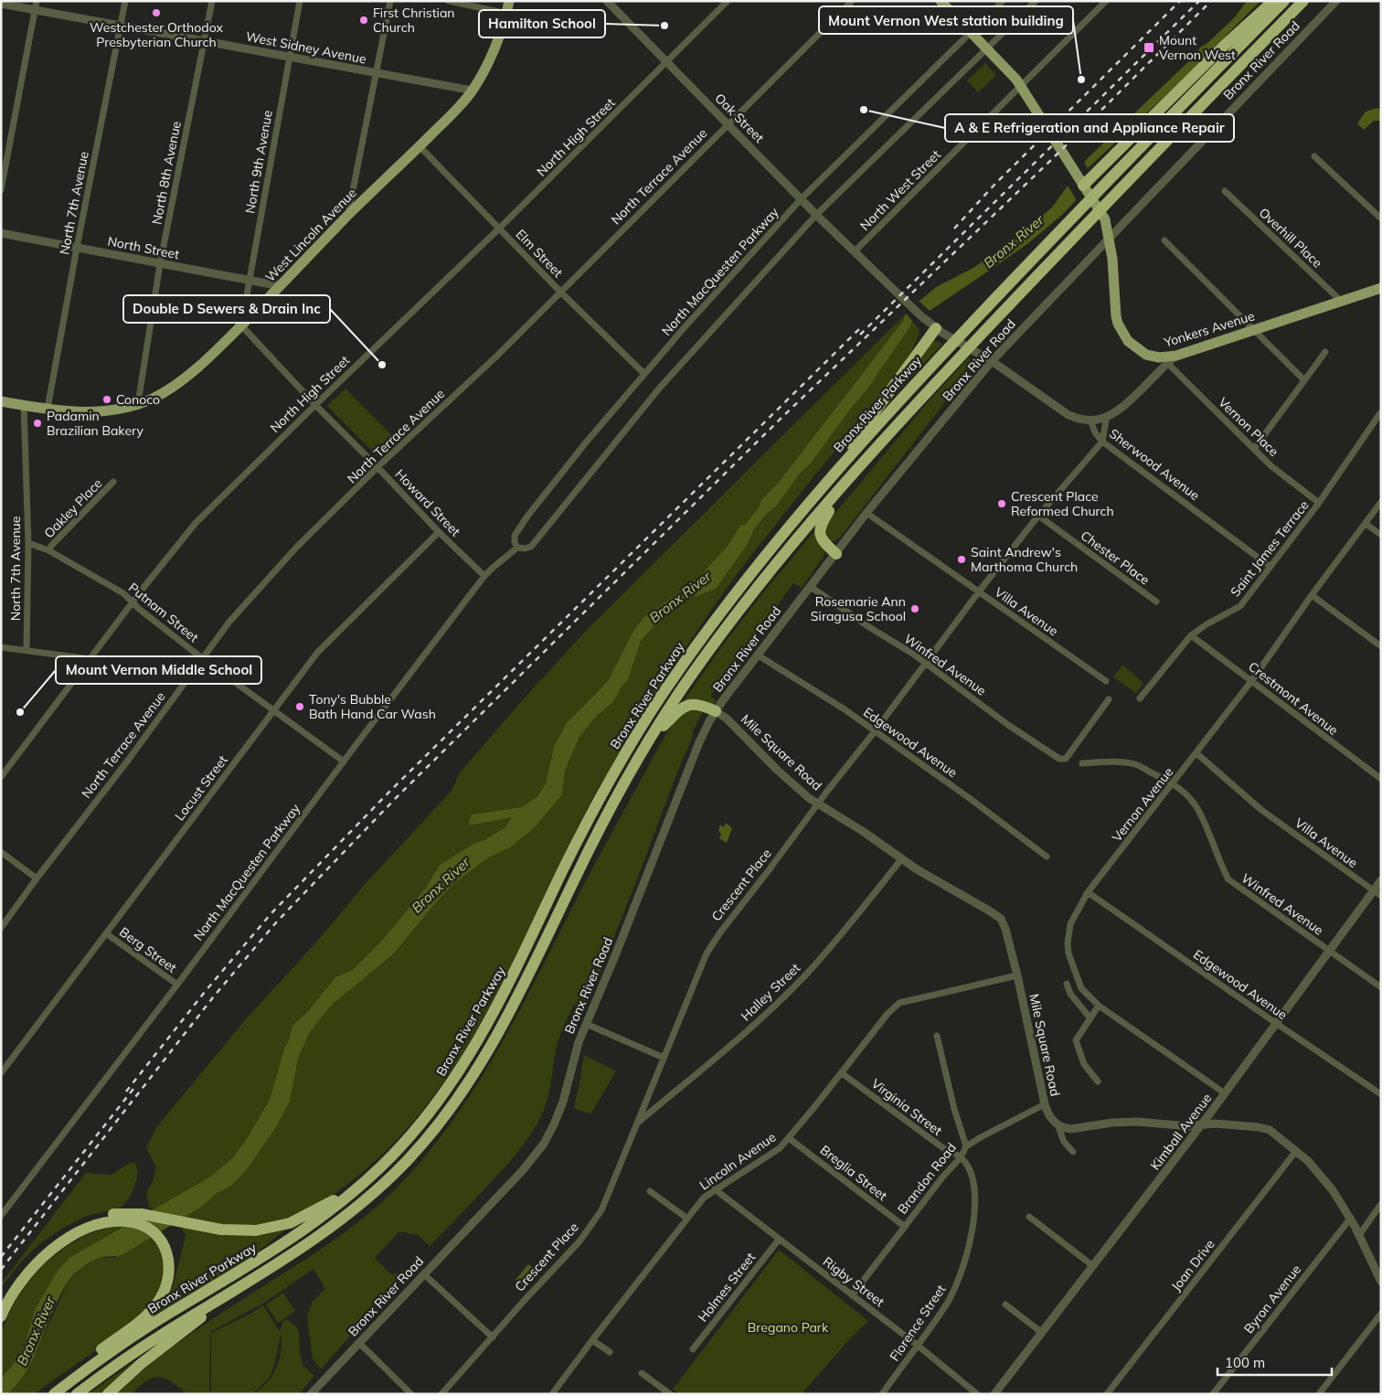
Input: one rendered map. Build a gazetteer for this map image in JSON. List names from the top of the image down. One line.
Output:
{"streets":{"highway":["Bronx River Parkway"],"main road":["West Lincoln Avenue","Yonkers Avenue"],"street":["West Sidney Avenue","Bronx River Road","Oak Street","North High Street","North 9th Avenue","North 8th Avenue","North Terrace Avenue","North West Street","North 7th Avenue","Overhill Place","North Street","Elm Street","North MacQuesten Parkway","Vernon Place","Sherwood Avenue","Howard Street","Oakley Place","Saint James Terrace","Chester Place","Villa Avenue","Putnam Street","Winfred Avenue","Crestmont Avenue","Edgewood Avenue","Mile Square Road","Locust Street","Vernon Avenue","Crescent Place","Berg Street","Halley Street","Virginia Street","Kimball Avenue","Lincoln Avenue","Breglia Street","Brandon Road","Joan Drive","Rigby Street","Holmes Street","Byron Avenue","Florence Street"]},"crossings":[["West Sidney Avenue","North 9th Avenue"],["West Sidney Avenue","North 8th Avenue"],["West Sidney Avenue","North 7th Avenue"],["West Sidney Avenue","West Lincoln Avenue"],["Bronx River Road","Yonkers Avenue"],["Bronx River Road","Villa Avenue"],["Bronx River Road","Winfred Avenue"],["Bronx River Road","Edgewood Avenue"],["Bronx River Road","Mile Square Road"],["Oak Street","North High Street"],["Oak Street","North Terrace Avenue"],["Oak Street","North West Street"],["Oak Street","North MacQuesten Parkway"],["North High Street","Elm Street"],["North High Street","Howard Street"],["North High Street","Putnam Street"],["North 9th Avenue","West Lincoln Avenue"],["North 9th Avenue","North Street"],["North 9th Avenue","Howard Street"],["North 8th Avenue","West Lincoln Avenue"],["North 8th Avenue","North Street"],["North Terrace Avenue","Elm Street"],["North Terrace Avenue","Howard Street"],["North Terrace Avenue","Putnam Street"],["North West Street","Yonkers Avenue"],["North 7th Avenue","West Lincoln Avenue"],["North 7th Avenue","North Street"],["North 7th Avenue","Putnam Street"],["West Lincoln Avenue","North Street"],["West Lincoln Avenue","Elm Street"],["West Lincoln Avenue","Howard Street"],["Overhill Place","Yonkers Avenue"],["Elm Street","North MacQuesten Parkway"],["North MacQuesten Parkway","Yonkers Avenue"],["North MacQuesten Parkway","Howard Street"],["North MacQuesten Parkway","Putnam Street"],["North MacQuesten Parkway","Berg Street"],["Vernon Place","Saint James Terrace"],["Sherwood Avenue","Saint James Terrace"],["Sherwood Avenue","Crescent Place"],["Howard Street","Locust Street"],["Oakley Place","Putnam Street"],["Saint James Terrace","Crestmont Avenue"],["Chester Place","Crescent Place"],["Villa Avenue","Vernon Avenue"],["Villa Avenue","Crescent Place"],["Villa Avenue","Kimball Avenue"],["Putnam Street","Locust Street"],["Winfred Avenue","Vernon Avenue"],["Winfred Avenue","Crescent Place"],["Winfred Avenue","Kimball Avenue"],["Crestmont Avenue","Vernon Avenue"],["Edgewood Avenue","Vernon Avenue"],["Edgewood Avenue","Crescent Place"],["Edgewood Avenue","Kimball Avenue"],["Mile Square Road","Crescent Place"],["Mile Square Road","Halley Street"],["Mile Square Road","Lincoln Avenue"],["Mile Square Road","Brandon Road"],["Locust Street","Berg Street"],["Vernon Avenue","Kimball Avenue"],["Crescent Place","Halley Street"],["Virginia Street","Lincoln Avenue"],["Virginia Street","Brandon Road"],["Virginia Street","Florence Street"],["Lincoln Avenue","Breglia Street"],["Lincoln Avenue","Rigby Street"],["Breglia Street","Brandon Road"],["Brandon Road","Rigby Street"],["Brandon Road","Florence Street"],["Rigby Street","Holmes Street"],["Rigby Street","Florence Street"]],"water":["Bronx River"],"parks":["Bregano Park"],"places":{"other":["Westchester Orthodox Presbyterian Church","First Christian Church","Hamilton School","Mount Vernon West station building","A & E Refrigeration and Appliance Repair","Double D Sewers & Drain Inc","Conoco","Padamin Brazilian Bakery","Crescent Place Reformed Church","Saint Andrew's Marthoma Church","Rosemarie Ann Siragusa School","Tony's Bubble Bath Hand Car Wash","Mount Vernon Middle School"],"transit":["Mount Vernon West"]},"scale_bar":"100 m"}
